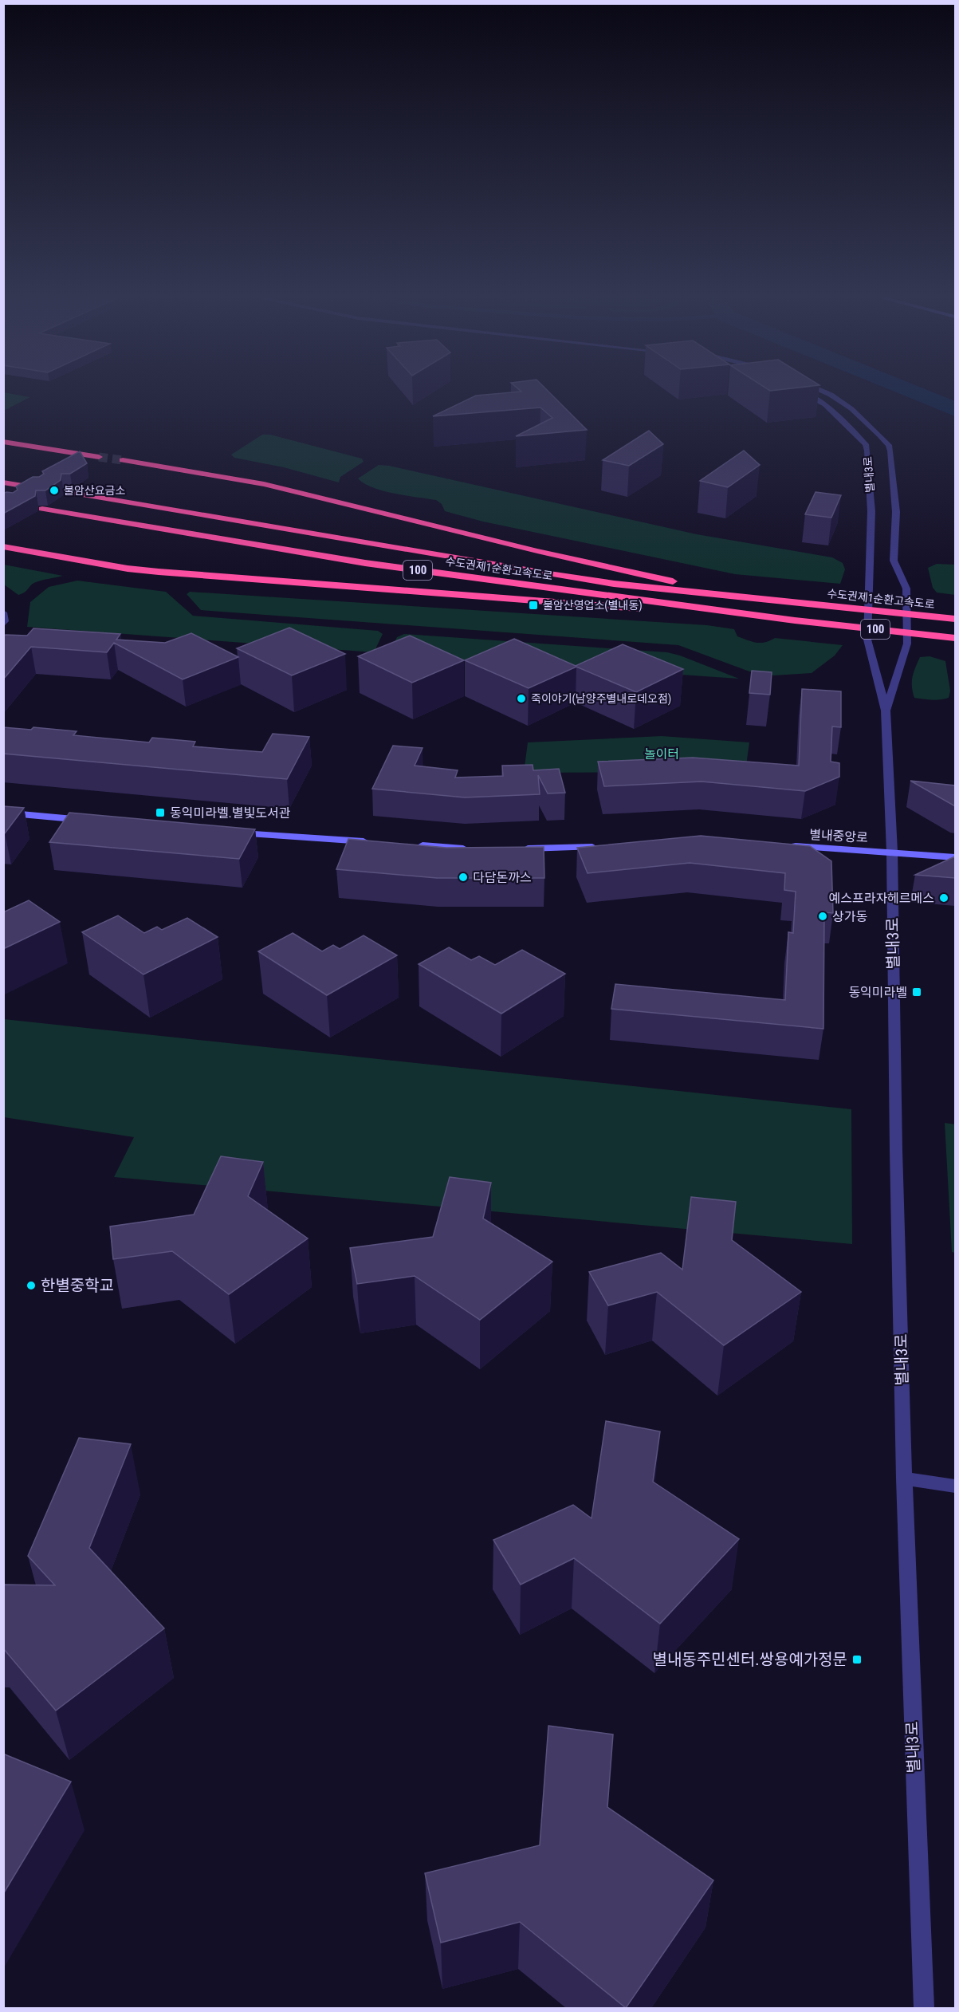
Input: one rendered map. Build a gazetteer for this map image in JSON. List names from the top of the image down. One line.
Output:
{"streets":{"highway":["수도권제1순환고속도로","100"],"street":["별내3로","별내중앙로"]},"crossings":[["별내3로","별내중앙로"]],"parks":["놀이터"],"places":{"other":["불암산요금소","죽이야기(남양주별내로데오점)","다담돈까스","예스프라자헤르메스","상가동","한별중학교"],"transit":["불암산영업소(별내동)","동익미라벨.별빛도서관","동익미라벨","별내동주민센터.쌍용예가정문"]}}
